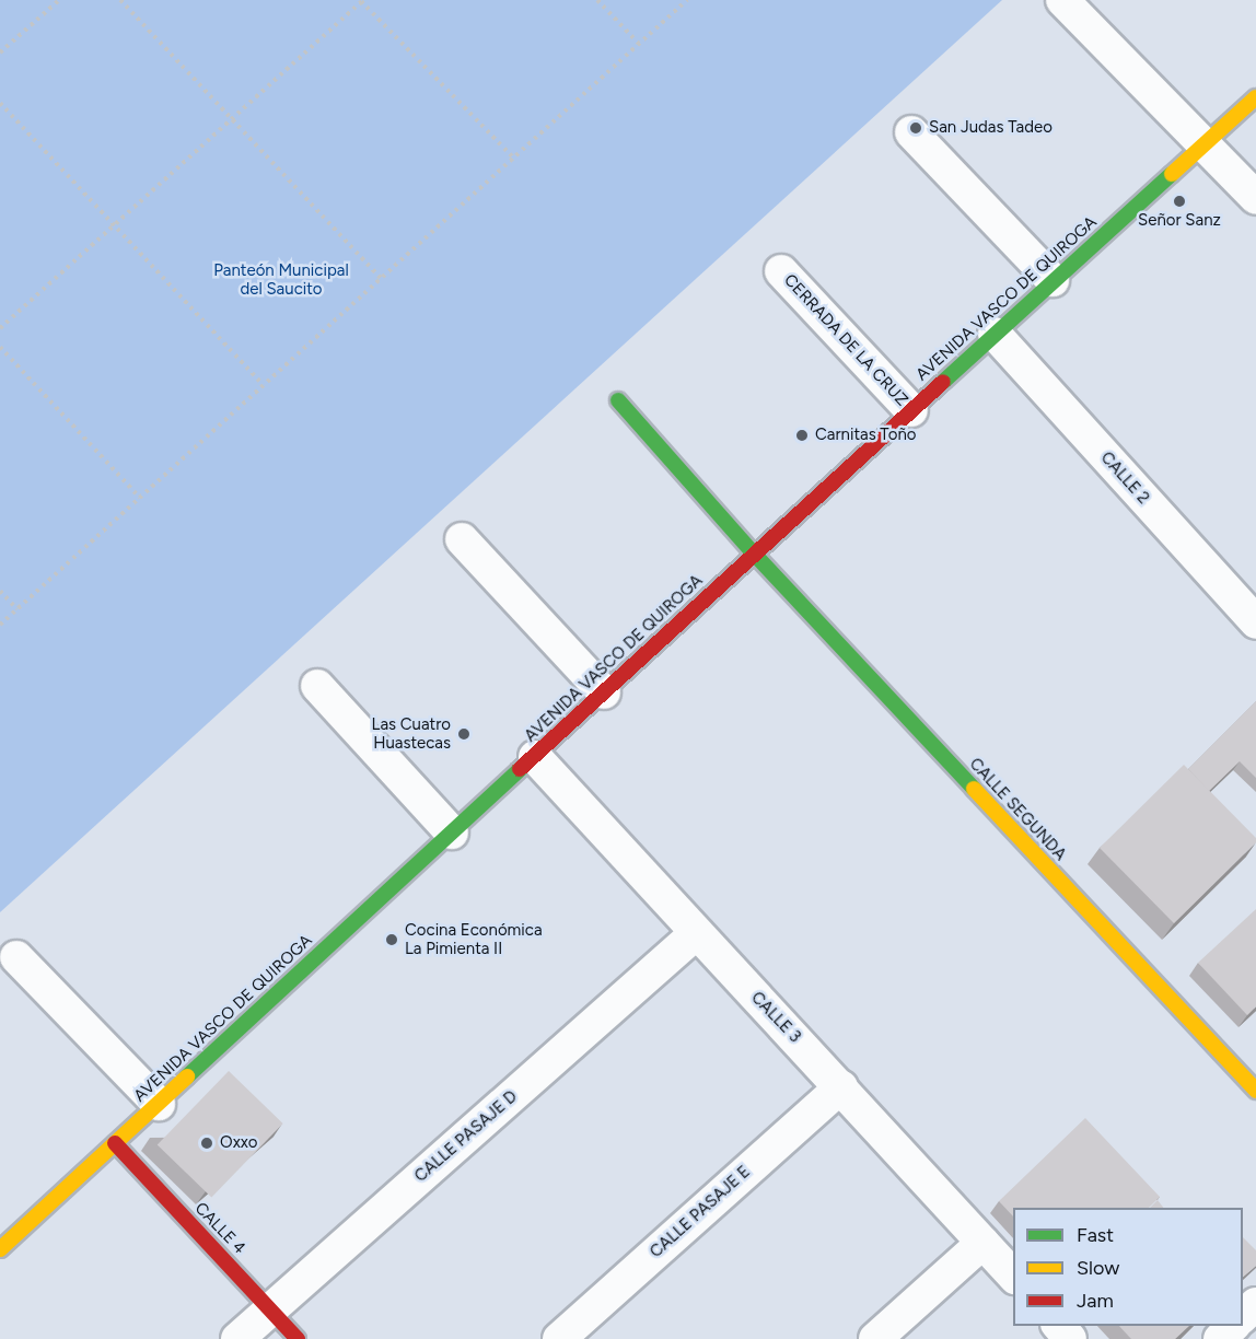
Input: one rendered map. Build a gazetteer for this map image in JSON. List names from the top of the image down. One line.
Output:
{"streets":{"main road":["AVENIDA VASCO DE QUIROGA","CALLE SEGUNDA","CALLE 4"],"street":["CERRADA DE LA CRUZ","CALLE 2","CALLE 3","CALLE PASAJE D","CALLE PASAJE E"]},"crossings":[["AVENIDA VASCO DE QUIROGA","CERRADA DE LA CRUZ"],["AVENIDA VASCO DE QUIROGA","CALLE 2"],["AVENIDA VASCO DE QUIROGA","CALLE SEGUNDA"],["AVENIDA VASCO DE QUIROGA","CALLE 3"],["AVENIDA VASCO DE QUIROGA","CALLE 4"],["CALLE 3","CALLE PASAJE D"],["CALLE 3","CALLE PASAJE E"],["CALLE PASAJE D","CALLE 4"]],"parks":["Panteón Municipal del Saucito"],"places":["San Judas Tadeo","Señor Sanz","Carnitas Toño","Las Cuatro Huastecas","Cocina Económica La Pimienta II","Oxxo"],"legend":["Fast","Slow","Jam"]}
